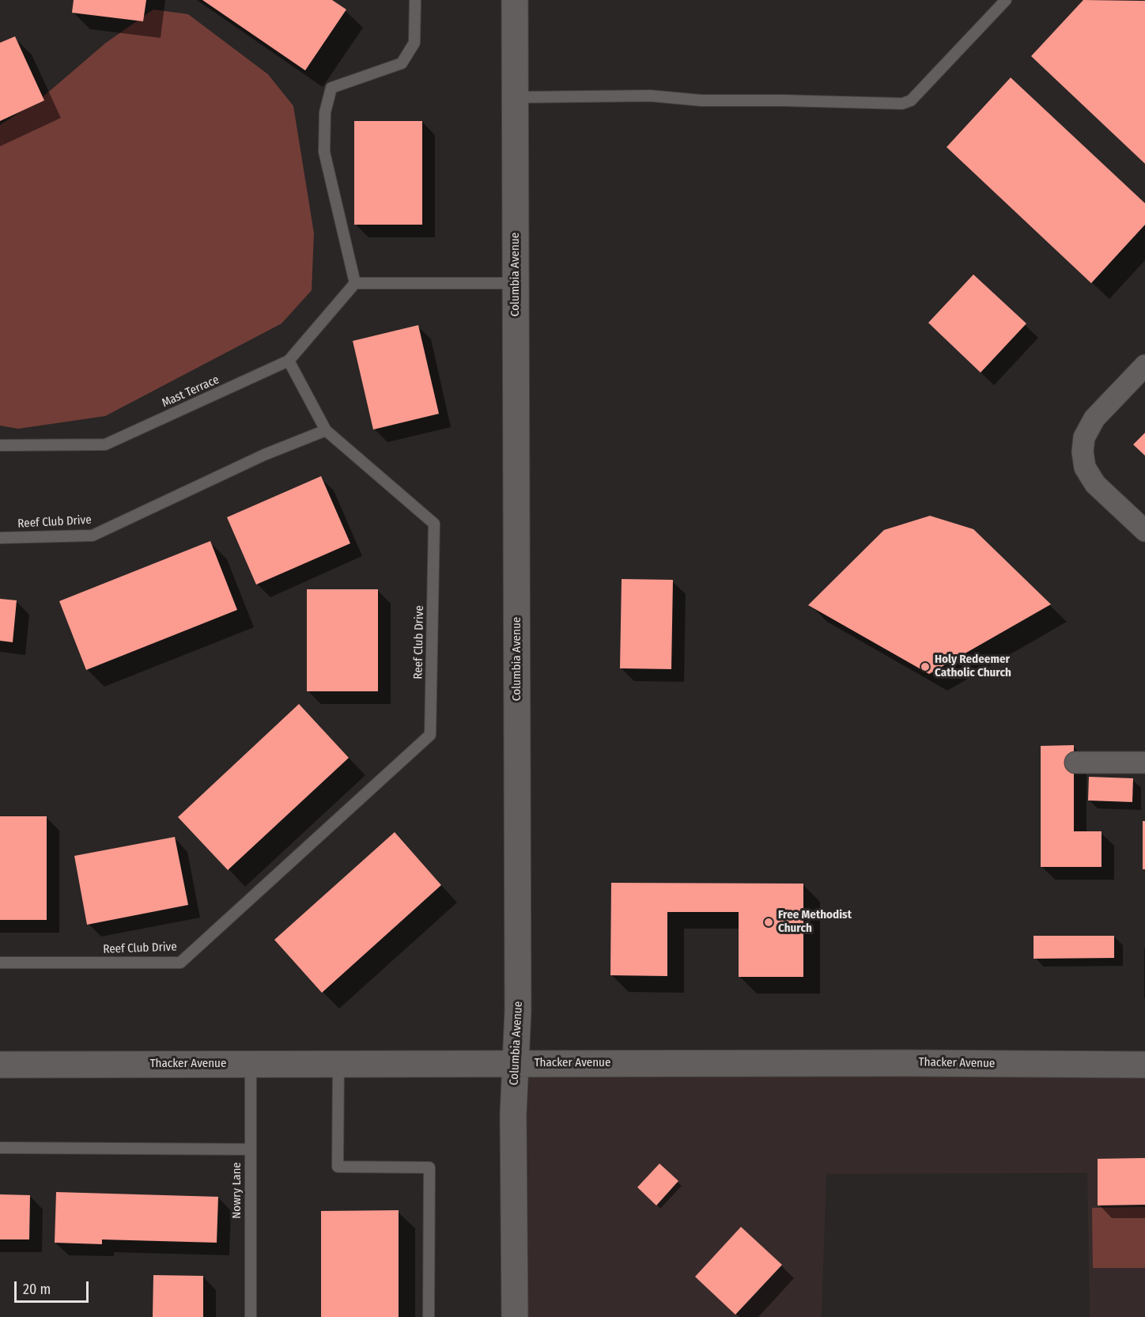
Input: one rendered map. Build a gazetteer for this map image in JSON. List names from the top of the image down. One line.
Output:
{"streets":{"street":["Columbia Avenue","Thacker Avenue"],"lane":["Mast Terrace","Reef Club Drive","Nowry Lane"]},"crossings":[["Columbia Avenue","Thacker Avenue"],["Thacker Avenue","Nowry Lane"]],"places":["Holy Redeemer Catholic Church","Free Methodist Church"],"scale_bar":"20 m"}
